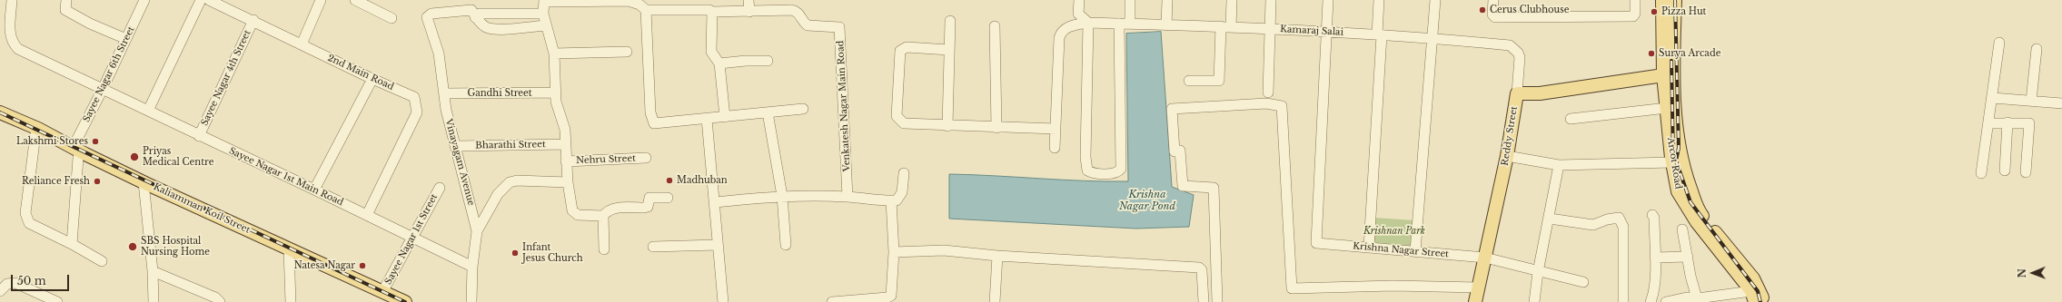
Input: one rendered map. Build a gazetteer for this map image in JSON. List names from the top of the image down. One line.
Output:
{"streets":{"main road":["Reddy Street","Arcot Road","Kaliamman Koil Street"],"street":["Kamaraj Salai","2nd Main Road","Sayee Nagar 6th Street","Sayee Nagar 4th Street","Gandhi Street","Venkatesh Nagar Main Road","Bharathi Street","Nehru Street","Vinayagam Avenue","Sayee Nagar 1st Main Road","Sayee Nagar 1st Street","Krishna Nagar Street"]},"crossings":[["Kamaraj Salai","Reddy Street"],["Kamaraj Salai","Krishna Nagar Street"],["2nd Main Road","Sayee Nagar 4th Street"],["2nd Main Road","Sayee Nagar 1st Main Road"],["Sayee Nagar 6th Street","Sayee Nagar 1st Main Road"],["Sayee Nagar 6th Street","Kaliamman Koil Street"],["Sayee Nagar 4th Street","Sayee Nagar 1st Main Road"],["Gandhi Street","Vinayagam Avenue"],["Reddy Street","Arcot Road"],["Reddy Street","Krishna Nagar Street"],["Bharathi Street","Vinayagam Avenue"],["Sayee Nagar 1st Main Road","Sayee Nagar 1st Street"],["Kaliamman Koil Street","Sayee Nagar 1st Street"]],"water":["Krishna Nagar Pond"],"parks":["Krishnan Park"],"places":["Cerus Clubhouse","Pizza Hut","Surya Arcade","Lakshmi Stores","Priyas Medical Centre","Madhuban","Reliance Fresh","SBS Hospital Nursing Home","Infant Jesus Church","Natesa Nagar"],"scale_bar":"50 m","north":"left"}
